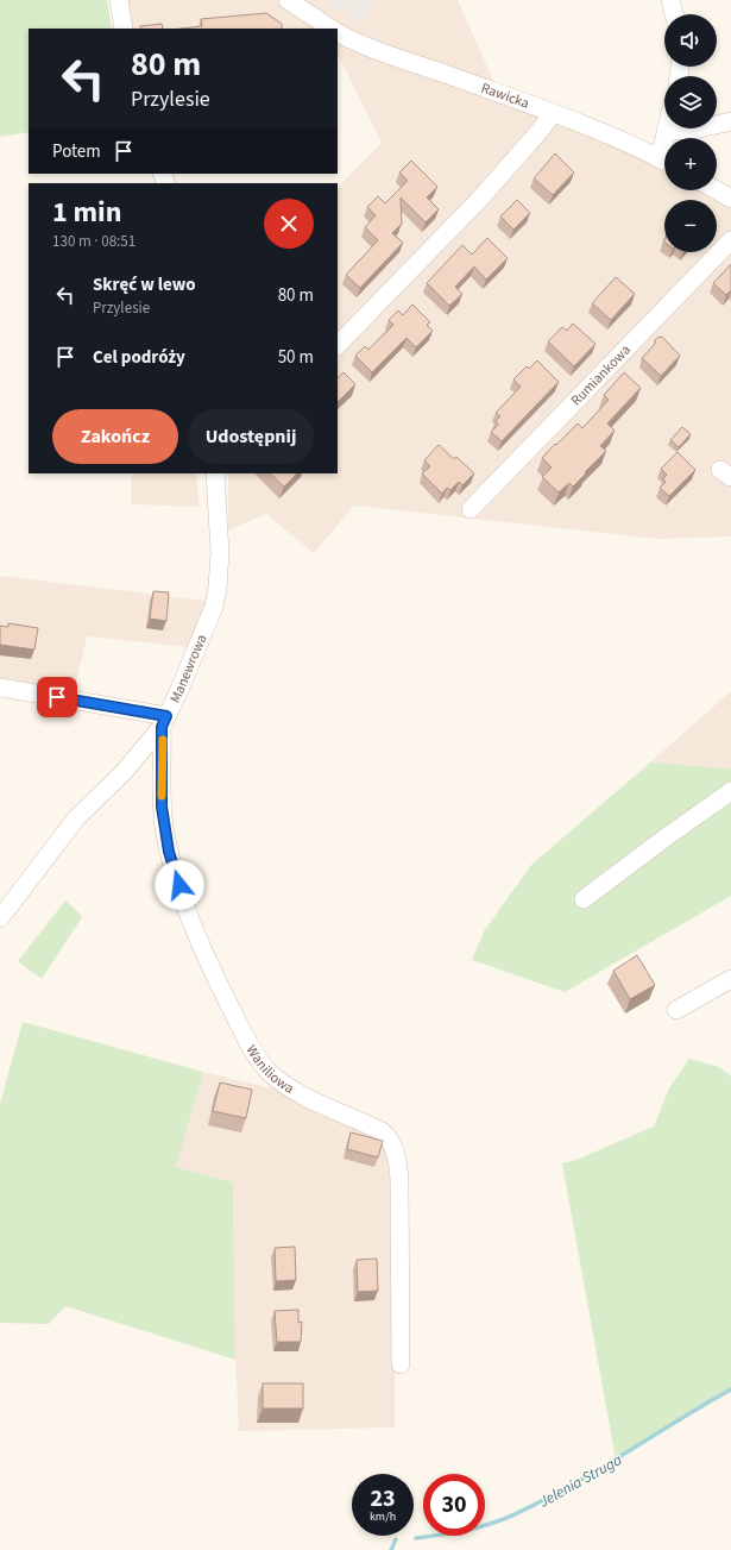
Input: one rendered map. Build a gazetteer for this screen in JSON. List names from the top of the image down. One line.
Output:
{"streets":{"street":["Rawicka","Rumiankowa","Manewrowa","Waniliowa"]},"crossings":[["Manewrowa","Waniliowa"]],"water":["Jelenia Struga"],"page":{"map_buttons":["+","−"],"turn":["80 m","Przylesie"],"then":"Potem","heading":["1 min","130 m · 08:51"],"list":[{"name":"Skręć w lewo","note":"Przylesie","value":"80 m"},{"name":"Cel podróży","value":"50 m"}],"buttons":["Zakończ","Udostępnij"],"speed":"23 km/h","limit":"30"}}
